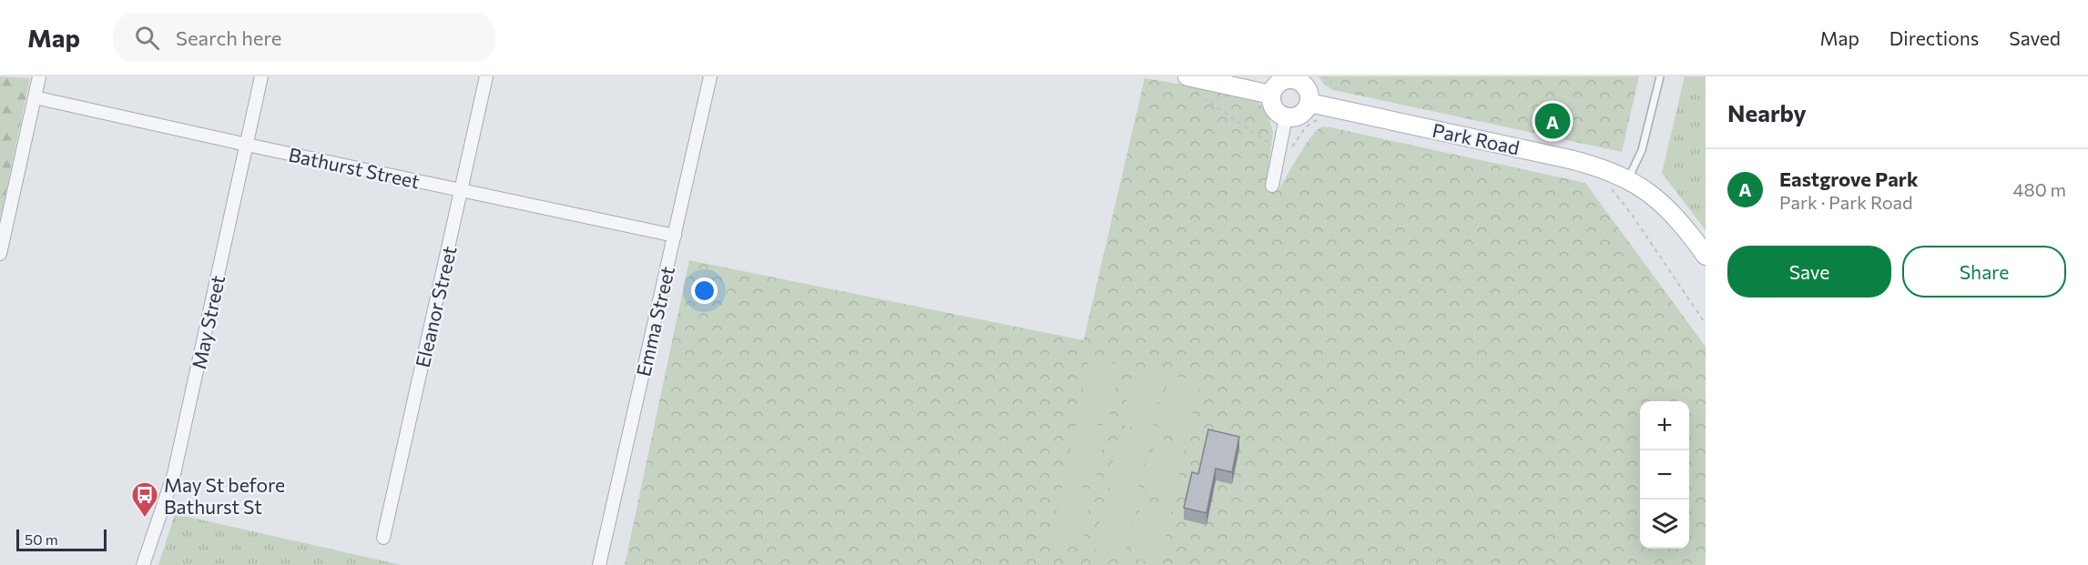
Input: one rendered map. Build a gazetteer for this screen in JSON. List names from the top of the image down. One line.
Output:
{"streets":{"street":["Park Road","Bathurst Street","Eleanor Street","Emma Street","May Street"]},"crossings":[["Bathurst Street","Eleanor Street"],["Bathurst Street","Emma Street"],["Bathurst Street","May Street"]],"places":{"bus stop":["May St before Bathurst St"]},"scale_bar":"50 m","page":{"header":"Map","search":"Search here","nav":["Map","Directions","Saved"],"heading":"Nearby","pins":"A","list":[{"mark":"A","name":"Eastgrove Park","note":"Park · Park Road","value":"480 m"}],"buttons":["Save","Share"],"map_buttons":["+","−"],"scale":"50 m"}}
